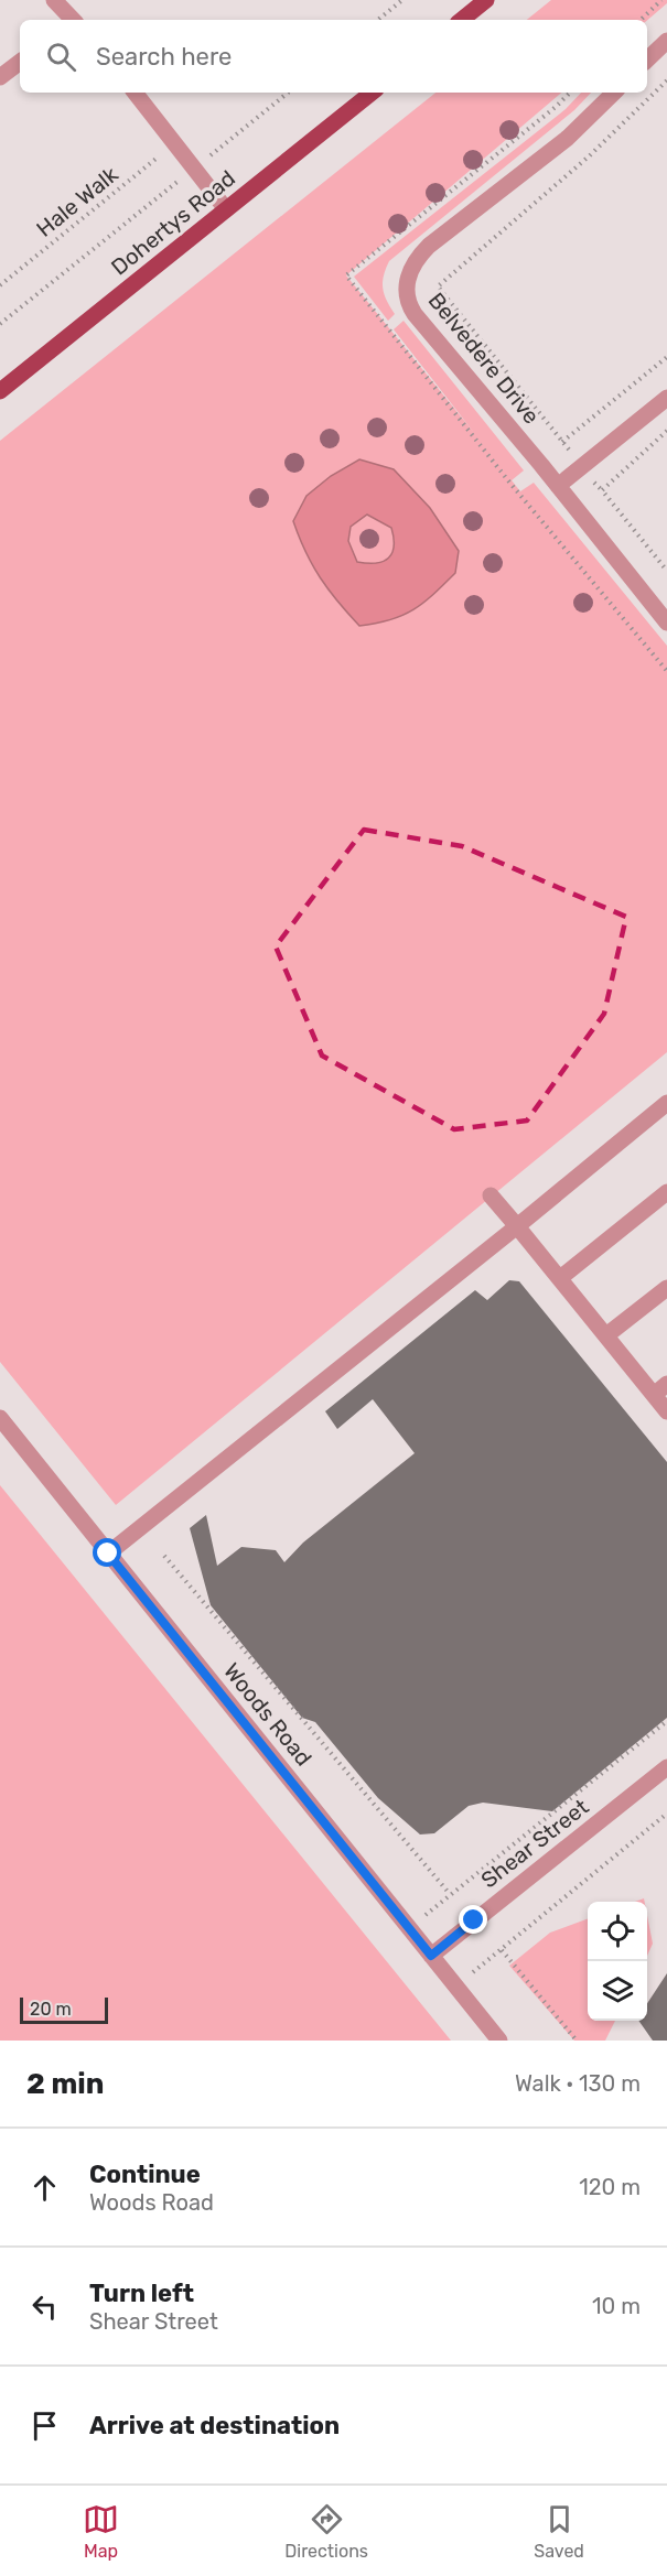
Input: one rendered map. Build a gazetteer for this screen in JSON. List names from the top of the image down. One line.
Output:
{"streets":{"main road":["Dohertys Road"],"street":["Belvedere Drive","Woods Road","Shear Street"],"path":["Hale Walk"]},"crossings":[["Woods Road","Shear Street"]],"scale_bar":"20 m","page":{"search":"Search here","scale":"20 m","heading":["2 min","Walk · 130 m"],"list":[["Continue","Woods Road","120 m"],["Turn left","Shear Street","10 m"],"Arrive at destination"],"nav":["Map","Directions","Saved"]}}
